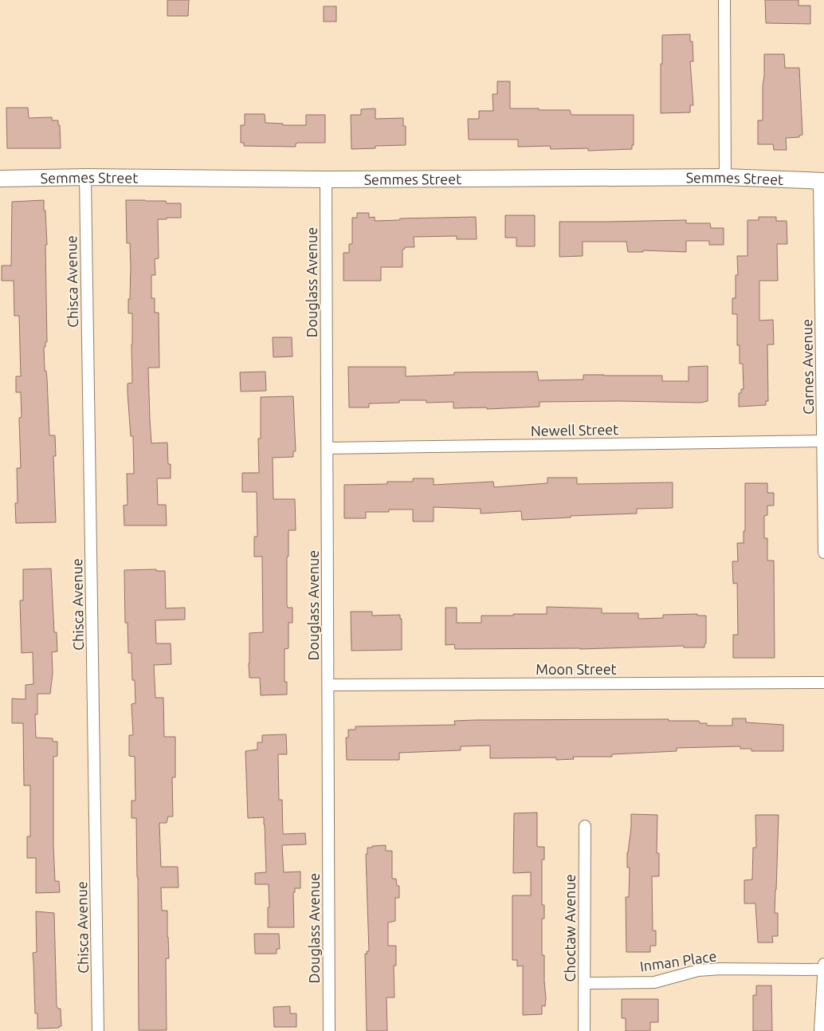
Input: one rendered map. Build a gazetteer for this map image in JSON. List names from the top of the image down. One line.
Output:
{"streets":{"main road":["Semmes Street"],"street":["Chisca Avenue","Douglass Avenue","Carnes Avenue","Newell Street","Moon Street","Choctaw Avenue","Inman Place"]},"crossings":[["Semmes Street","Chisca Avenue"],["Semmes Street","Douglass Avenue"],["Semmes Street","Carnes Avenue"],["Douglass Avenue","Newell Street"],["Douglass Avenue","Moon Street"],["Carnes Avenue","Newell Street"],["Choctaw Avenue","Inman Place"]]}
